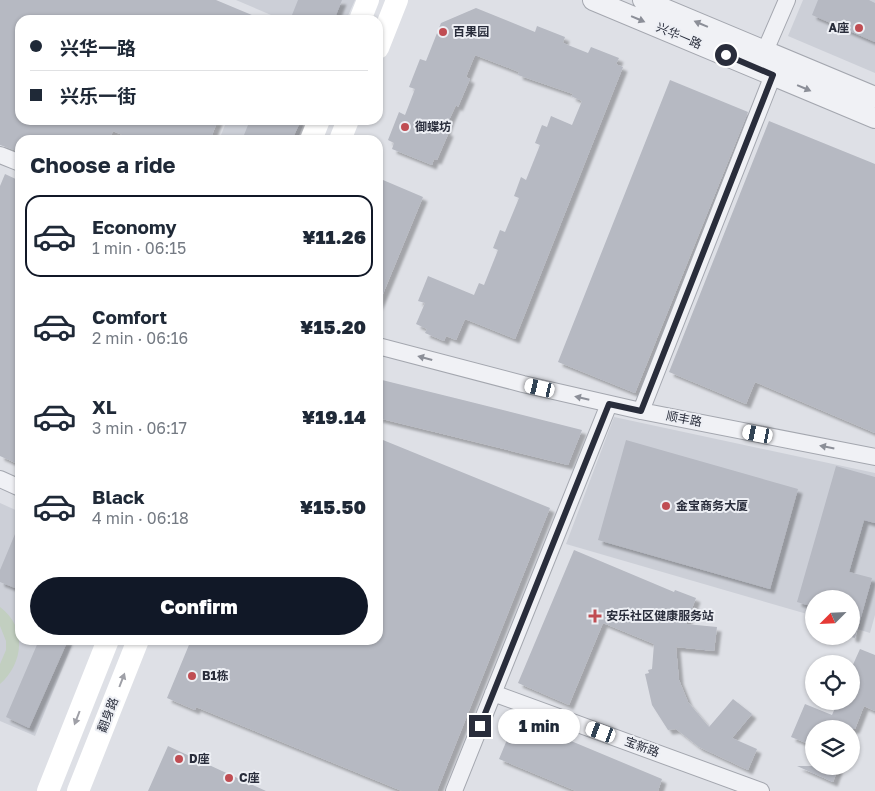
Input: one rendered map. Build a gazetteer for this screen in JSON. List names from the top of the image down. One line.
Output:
{"streets":{"main road":["翻身路"],"street":["兴华一路","顺丰路","宝新路"]},"one_way":["顺丰路"],"places":{"other":["A座","百果园","御蝶坊","金宝商务大厦","B1栋","D座","C座"],"health":["安乐社区健康服务站"]},"north":"bottom left","page":{"banner":["兴华一路","兴乐一街"],"heading":"Choose a ride","list":[{"name":"Economy","note":"1 min · 06:15","value":"¥11.26"},{"name":"Comfort","note":"2 min · 06:16","value":"¥15.20"},{"name":"XL","note":"3 min · 06:17","value":"¥19.14"},{"name":"Black","note":"4 min · 06:18","value":"¥15.50"}],"buttons":"Confirm","bubble":"1 min"}}
